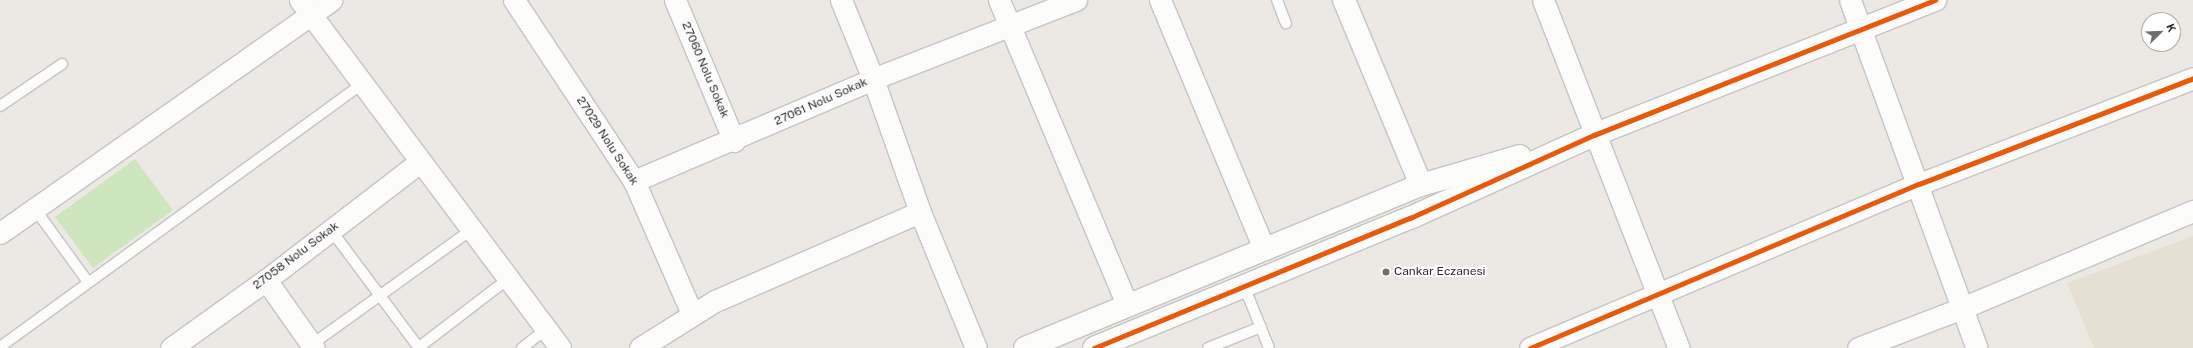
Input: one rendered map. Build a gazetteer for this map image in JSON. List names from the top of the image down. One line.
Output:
{"streets":{"street":["27060 Nolu Sokak","27061 Nolu Sokak","27029 Nolu Sokak","27058 Nolu Sokak"]},"crossings":[["27060 Nolu Sokak","27061 Nolu Sokak"],["27061 Nolu Sokak","27029 Nolu Sokak"]],"places":["Cankar Eczanesi"],"north":"top right"}
